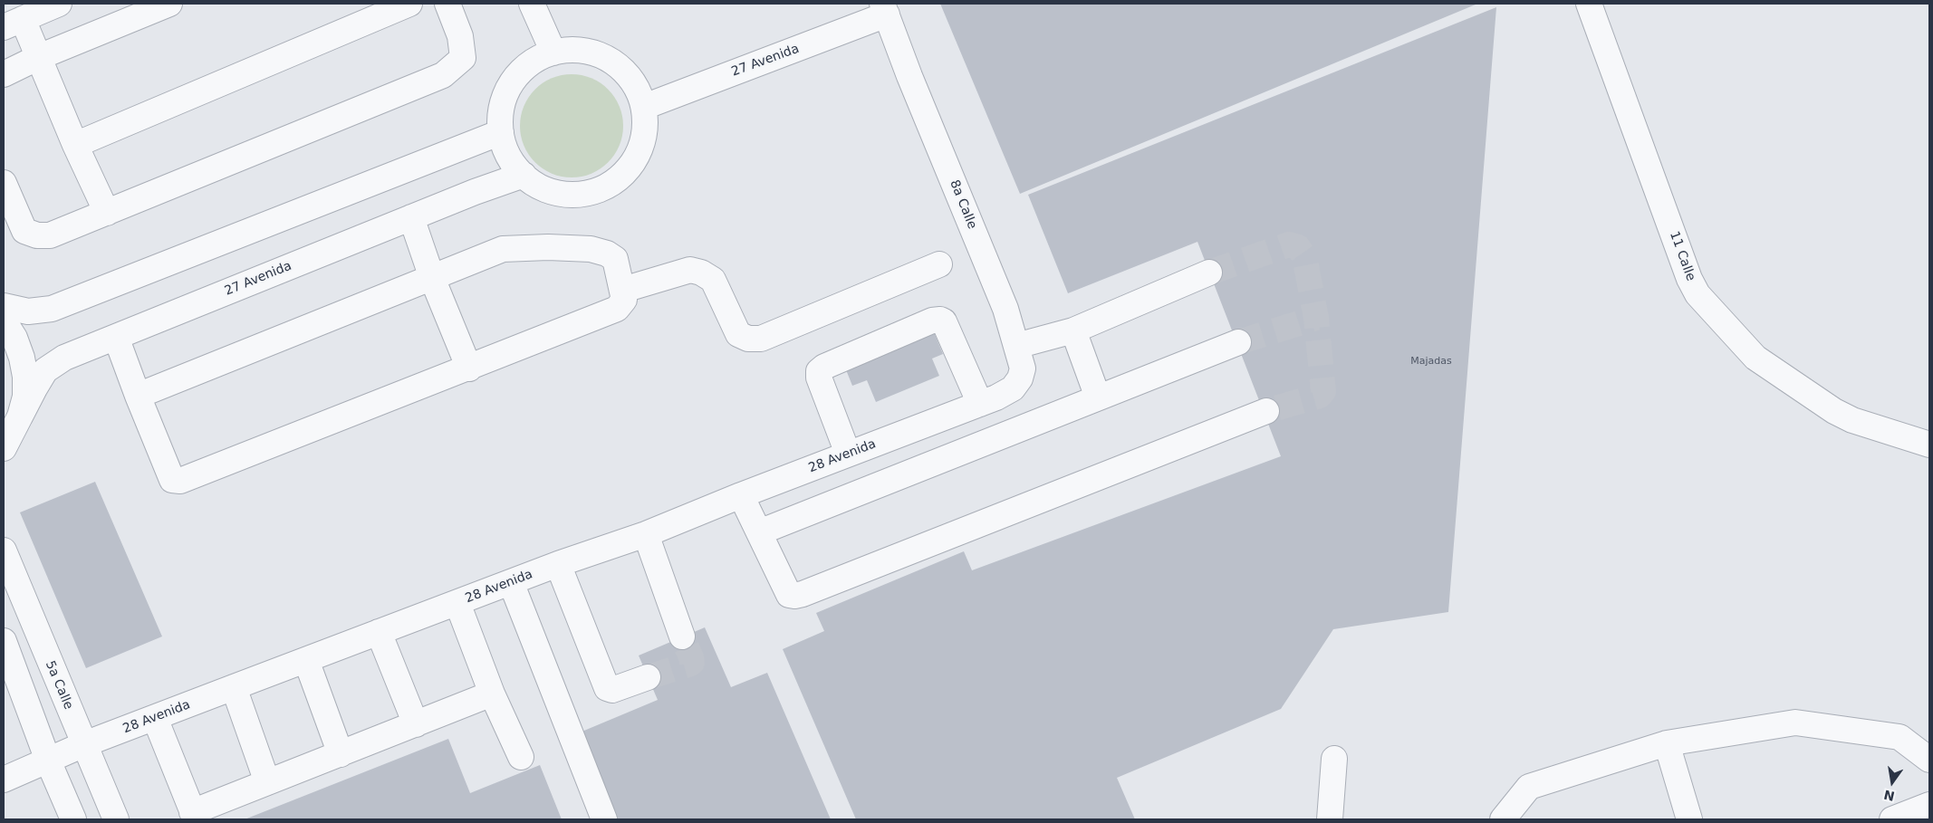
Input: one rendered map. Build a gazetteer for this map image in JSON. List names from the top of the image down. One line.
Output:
{"streets":{"street":["27 Avenida","8a Calle","11 Calle","28 Avenida","5a Calle"]},"crossings":[["27 Avenida","8a Calle"],["8a Calle","28 Avenida"],["28 Avenida","5a Calle"]],"house_numbers":["Majadas"],"north":"bottom"}
